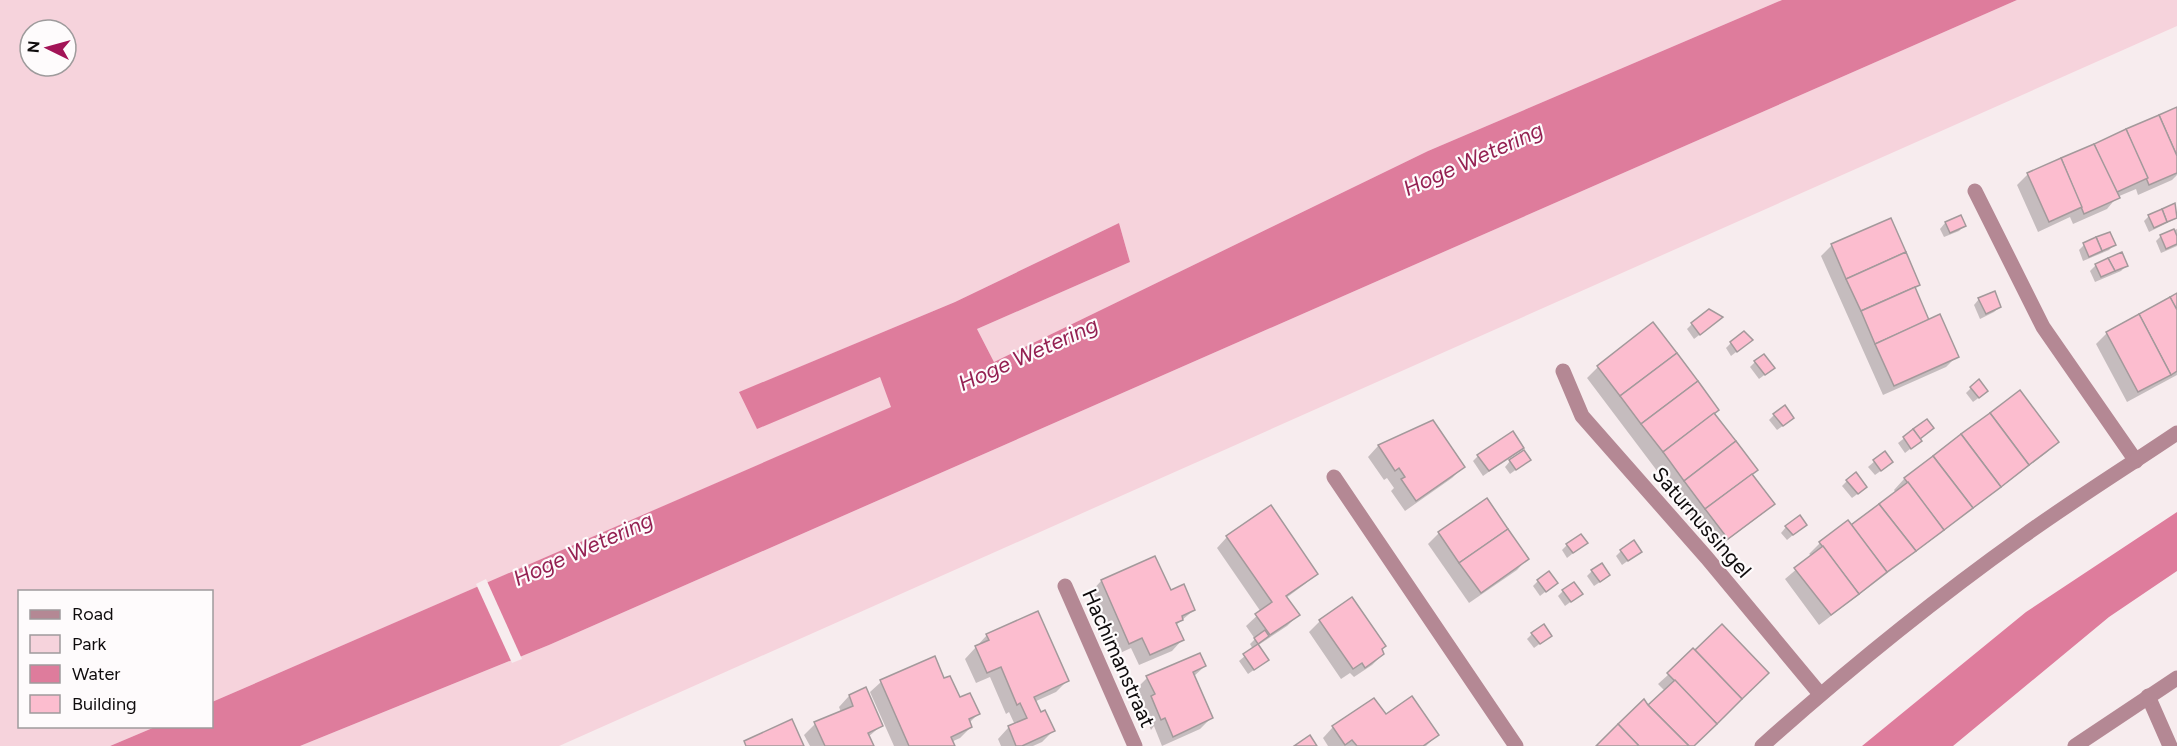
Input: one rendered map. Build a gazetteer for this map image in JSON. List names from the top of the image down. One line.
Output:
{"streets":{"street":["Saturnussingel","Hachimanstraat"]},"water":["Hoge Wetering"],"legend":["Road","Park","Water","Building"],"north":"left"}
